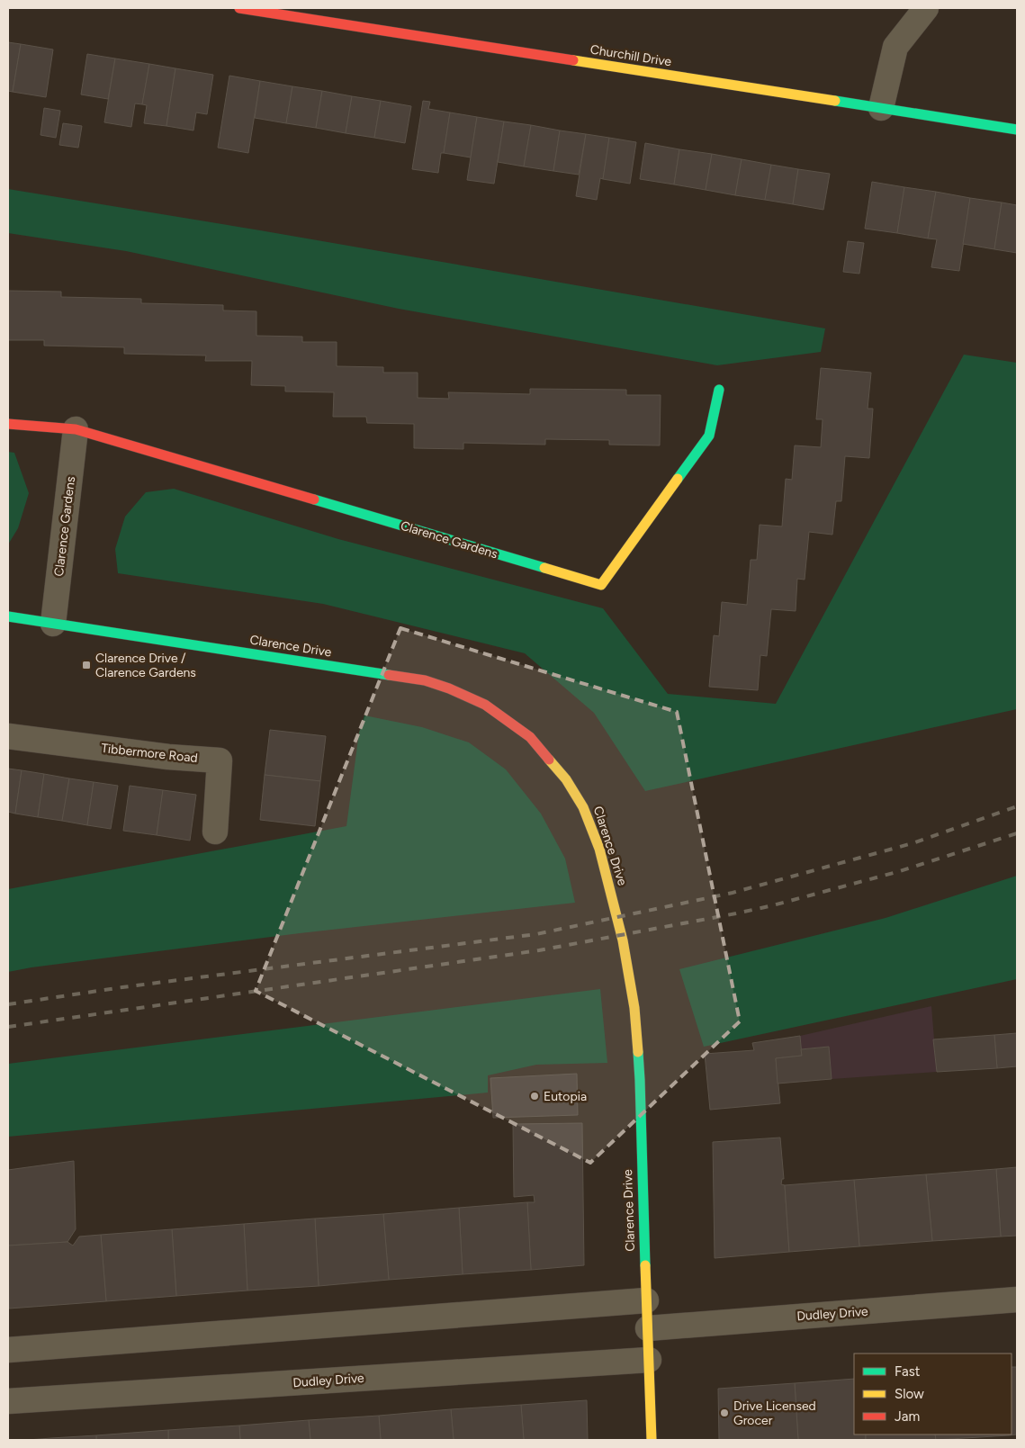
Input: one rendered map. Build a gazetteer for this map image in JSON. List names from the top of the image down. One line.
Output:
{"streets":{"street":["Churchill Drive","Clarence Gardens","Clarence Drive","Tibbermore Road","Dudley Drive"]},"crossings":[["Clarence Gardens","Clarence Drive"],["Clarence Drive","Dudley Drive"]],"places":{"transit":["Clarence Drive / Clarence Gardens"],"other":["Eutopia","Drive Licensed Grocer"]},"legend":["Fast","Slow","Jam"]}
